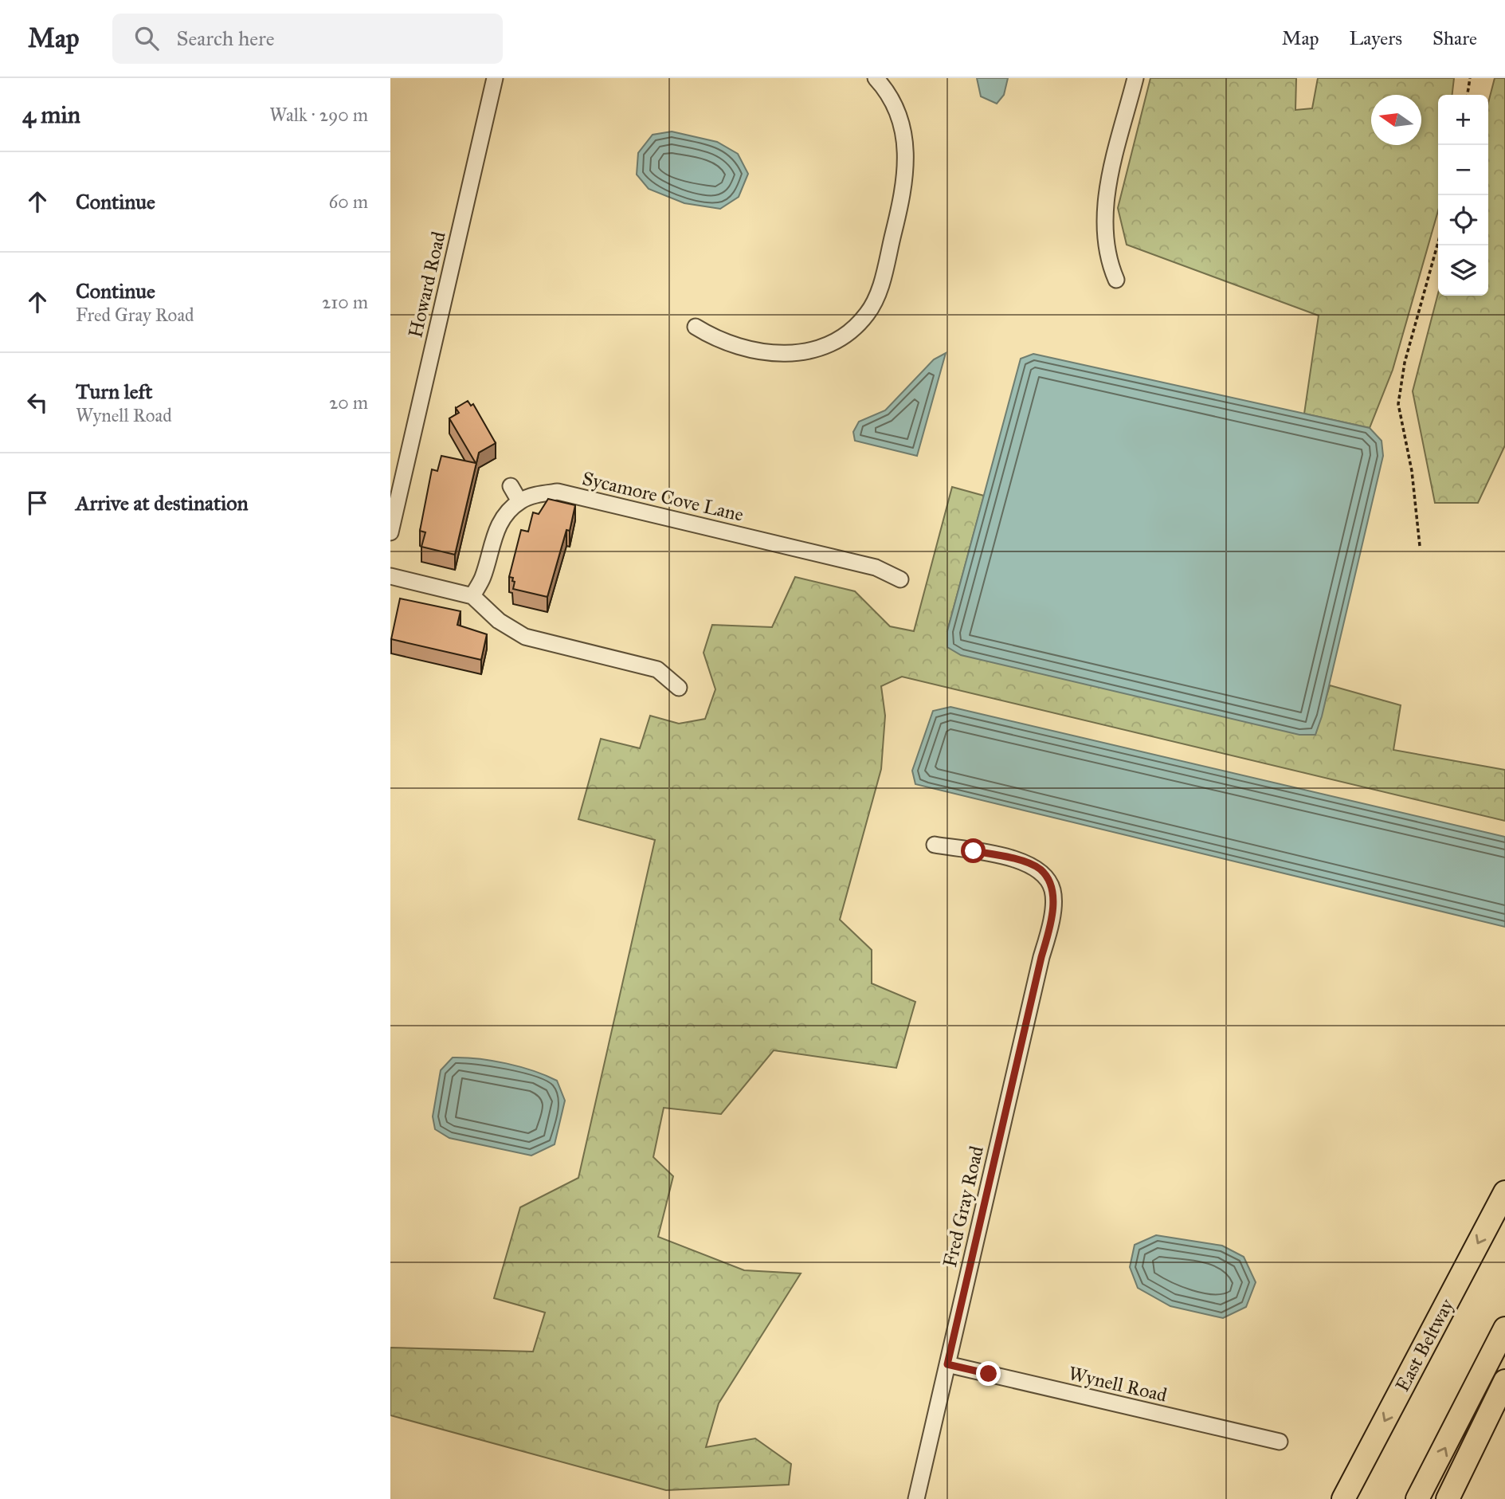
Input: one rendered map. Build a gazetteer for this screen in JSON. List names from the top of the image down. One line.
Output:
{"streets":{"highway":["East Beltway"],"street":["Howard Road","Sycamore Cove Lane","Fred Gray Road","Wynell Road"]},"crossings":[["Fred Gray Road","Wynell Road"]],"north":"left","page":{"header":"Map","search":"Search here","nav":["Map","Layers","Share"],"heading":["4 min","Walk · 290 m"],"map_buttons":["+","−"],"list":[["Continue","60 m"],["Continue","Fred Gray Road","210 m"],["Turn left","Wynell Road","20 m"],"Arrive at destination"]}}
